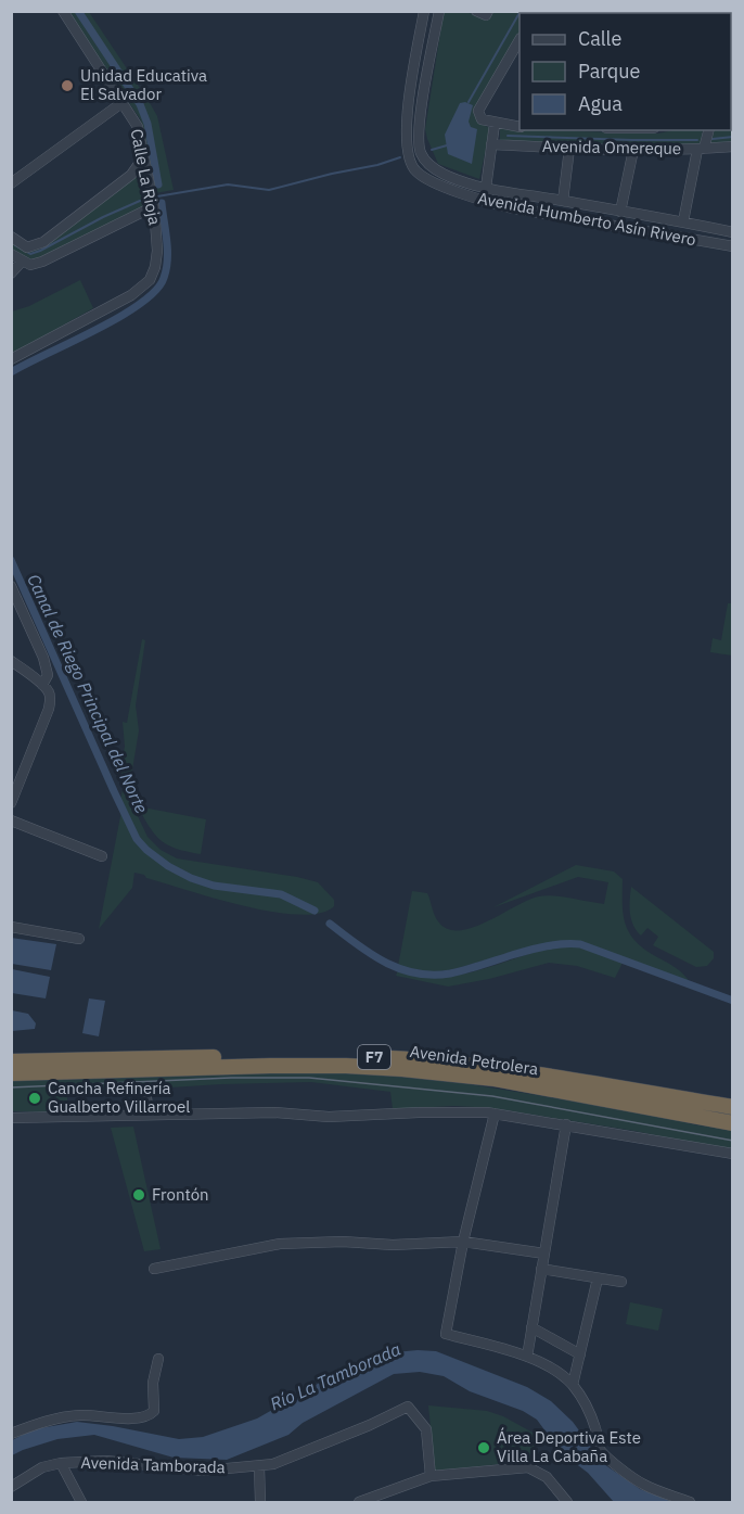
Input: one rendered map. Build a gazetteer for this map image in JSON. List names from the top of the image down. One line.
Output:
{"streets":{"highway":["F7","Avenida Petrolera"],"street":["Avenida Omereque","Calle La Rioja","Avenida Humberto Asín Rivero","Avenida Tamborada"]},"water":["Canal de Riego Principal del Norte","Río La Tamborada"],"places":["Unidad Educativa El Salvador","Cancha Refinería Gualberto Villarroel","Frontón","Área Deportiva Este Villa La Cabaña"],"legend":["Calle","Parque","Agua"]}
